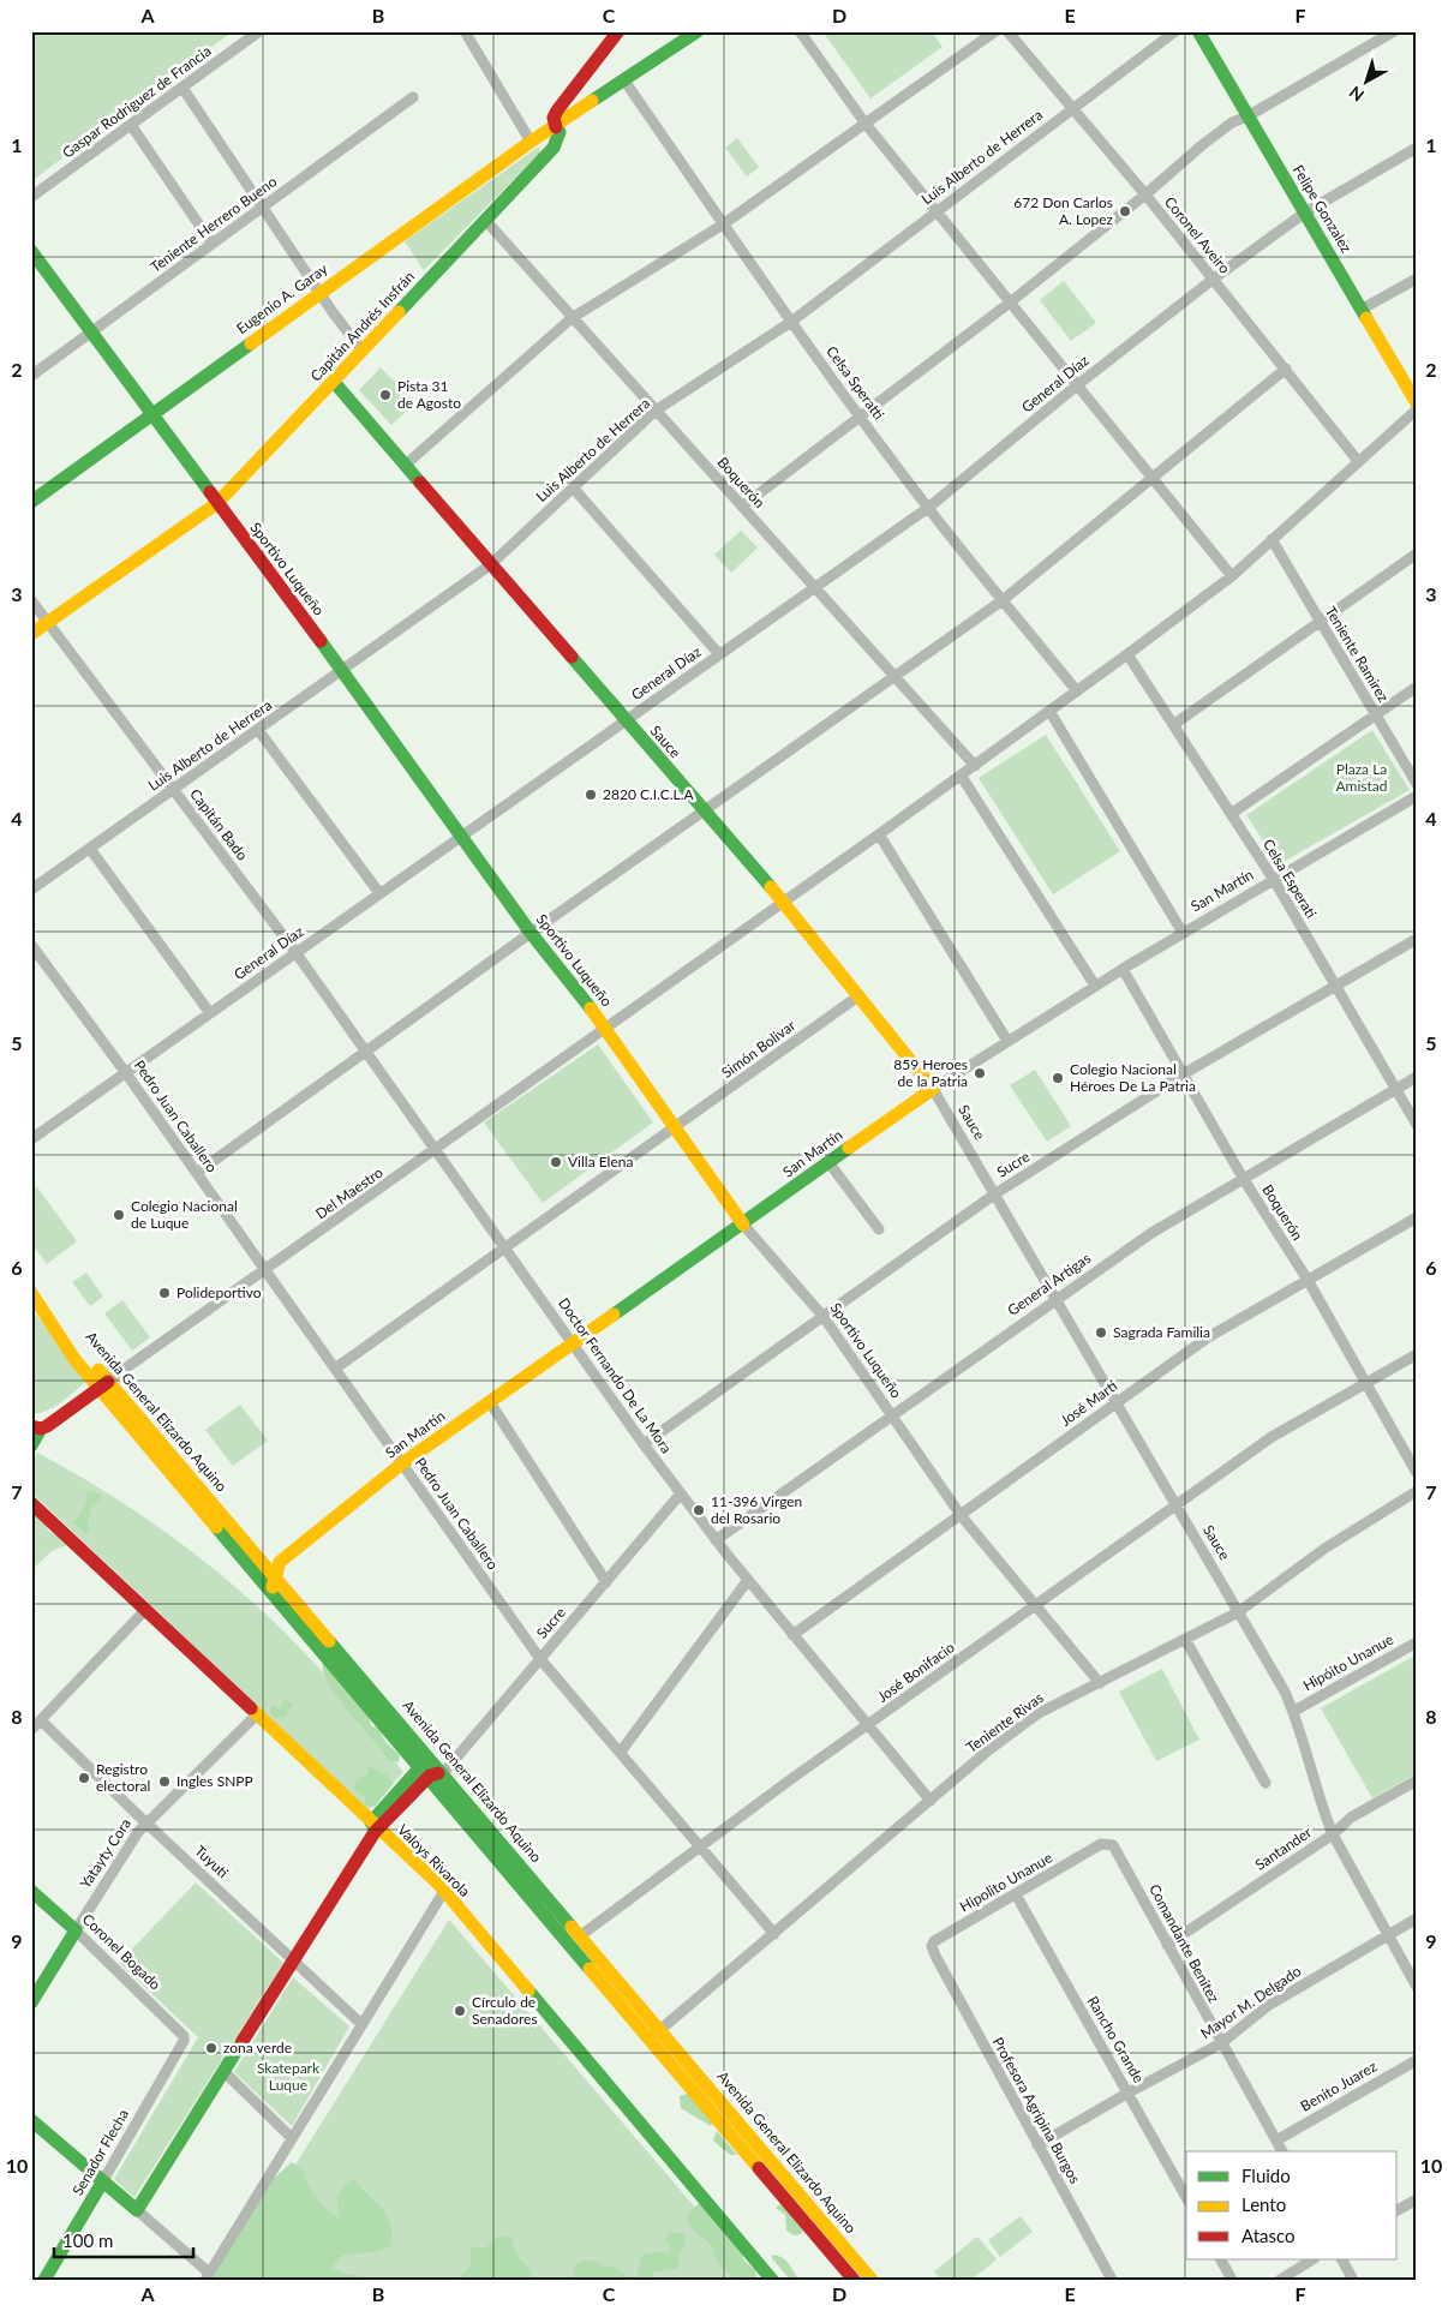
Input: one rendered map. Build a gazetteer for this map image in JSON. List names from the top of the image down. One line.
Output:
{"streets":{"street":["Gaspar Rodriguez de Francia","Luis Alberto de Herrera","Felipe Gonzalez","Teniente Herrero Bueno","Coronel Aveiro","Eugenio A. Garay","Capitán Andrés Insfrán","Celsa Speratti","General Díaz","Boquerón","Sportivo Luqueño","Teniente Ramirez","Sauce","Capitán Bado","Celsa Esperati","San Martín","Simón Bolivar","Pedro Juan Caballero","Sucre","Del Maestro","General Artigas","Doctor Fernando De La Mora","José Marti","Avenida General Elizardo Aquino","Hipóito Unanue","José Bonifacio","Teniente Rivas","Santander","Yatayty Cora","Valoys Rivarola","Tuyuti","Hipolito Unanue","Comandante Benitez","Coronel Bogado","Mayor M. Delgado","Rancho Grande","Benito Juarez","Profesora Agripina Burgos","Senador Flecha"]},"crossings":[["Luis Alberto de Herrera","Coronel Aveiro"],["Luis Alberto de Herrera","Celsa Speratti"],["Luis Alberto de Herrera","Boquerón"],["Luis Alberto de Herrera","Sportivo Luqueño"],["Luis Alberto de Herrera","Sauce"],["Luis Alberto de Herrera","Capitán Bado"],["Felipe Gonzalez","General Díaz"],["Teniente Herrero Bueno","Sportivo Luqueño"],["Coronel Aveiro","General Díaz"],["Coronel Aveiro","Del Maestro"],["Eugenio A. Garay","Capitán Andrés Insfrán"],["Eugenio A. Garay","Sportivo Luqueño"],["Capitán Andrés Insfrán","Boquerón"],["Capitán Andrés Insfrán","Sportivo Luqueño"],["Capitán Andrés Insfrán","Sauce"],["Capitán Andrés Insfrán","Capitán Bado"],["Celsa Speratti","General Díaz"],["Celsa Speratti","Del Maestro"],["General Díaz","Boquerón"],["General Díaz","Sportivo Luqueño"],["General Díaz","Sauce"],["General Díaz","Capitán Bado"],["General Díaz","Pedro Juan Caballero"],["General Díaz","Doctor Fernando De La Mora"],["Boquerón","San Martín"],["Boquerón","Sucre"],["Boquerón","Del Maestro"],["Boquerón","General Artigas"],["Boquerón","José Marti"],["Boquerón","José Bonifacio"],["Sportivo Luqueño","San Martín"],["Sportivo Luqueño","Simón Bolivar"],["Sportivo Luqueño","Sucre"],["Sportivo Luqueño","Del Maestro"],["Sportivo Luqueño","General Artigas"],["Sportivo Luqueño","José Marti"],["Sportivo Luqueño","José Bonifacio"],["Sportivo Luqueño","Teniente Rivas"],["Teniente Ramirez","Del Maestro"],["Sauce","San Martín"],["Sauce","Simón Bolivar"],["Sauce","Sucre"],["Sauce","Del Maestro"],["Sauce","General Artigas"],["Sauce","José Marti"],["Sauce","Hipóito Unanue"],["Sauce","José Bonifacio"],["Sauce","Teniente Rivas"],["Sauce","Santander"],["Sauce","Mayor M. Delgado"],["Capitán Bado","Doctor Fernando De La Mora"],["Celsa Esperati","San Martín"],["Celsa Esperati","Sucre"],["Celsa Esperati","Del Maestro"],["Celsa Esperati","General Artigas"],["San Martín","Pedro Juan Caballero"],["San Martín","Doctor Fernando De La Mora"],["San Martín","Avenida General Elizardo Aquino"],["Simón Bolivar","Pedro Juan Caballero"],["Simón Bolivar","Doctor Fernando De La Mora"],["Pedro Juan Caballero","Sucre"],["Pedro Juan Caballero","Del Maestro"],["Pedro Juan Caballero","José Bonifacio"],["Pedro Juan Caballero","Teniente Rivas"],["Sucre","Doctor Fernando De La Mora"],["Sucre","Avenida General Elizardo Aquino"],["Del Maestro","Doctor Fernando De La Mora"],["Del Maestro","Avenida General Elizardo Aquino"],["General Artigas","Doctor Fernando De La Mora"],["Doctor Fernando De La Mora","José Marti"],["Doctor Fernando De La Mora","José Bonifacio"],["Doctor Fernando De La Mora","Teniente Rivas"],["Avenida General Elizardo Aquino","José Bonifacio"],["Avenida General Elizardo Aquino","Teniente Rivas"],["Santander","Comandante Benitez"],["Yatayty Cora","Valoys Rivarola"],["Yatayty Cora","Tuyuti"],["Yatayty Cora","Coronel Bogado"],["Hipolito Unanue","Comandante Benitez"],["Hipolito Unanue","Rancho Grande"],["Hipolito Unanue","Profesora Agripina Burgos"],["Comandante Benitez","Mayor M. Delgado"],["Comandante Benitez","Benito Juarez"],["Coronel Bogado","Senador Flecha"],["Mayor M. Delgado","Rancho Grande"],["Mayor M. Delgado","Profesora Agripina Burgos"]],"parks":["Plaza La Amistad","Skatepark Luque"],"places":["672 Don Carlos A. Lopez","Pista 31 de Agosto","2820 C.I.C.L.A","859 Heroes de la Patria","Colegio Nacional Héroes De La Patria","Villa Elena","Colegio Nacional de Luque","Polideportivo","Sagrada Familia","11-396 Virgen del Rosario","Registro electoral","Ingles SNPP","Círculo de Senadores","zona verde"],"legend":["Fluido","Lento","Atasco"],"scale_bar":"100 m","north":"bottom left","grid":{"columns":["A","B","C","D","E","F"],"rows":["1","2","3","4","5","6","7","8","9","10"]}}
